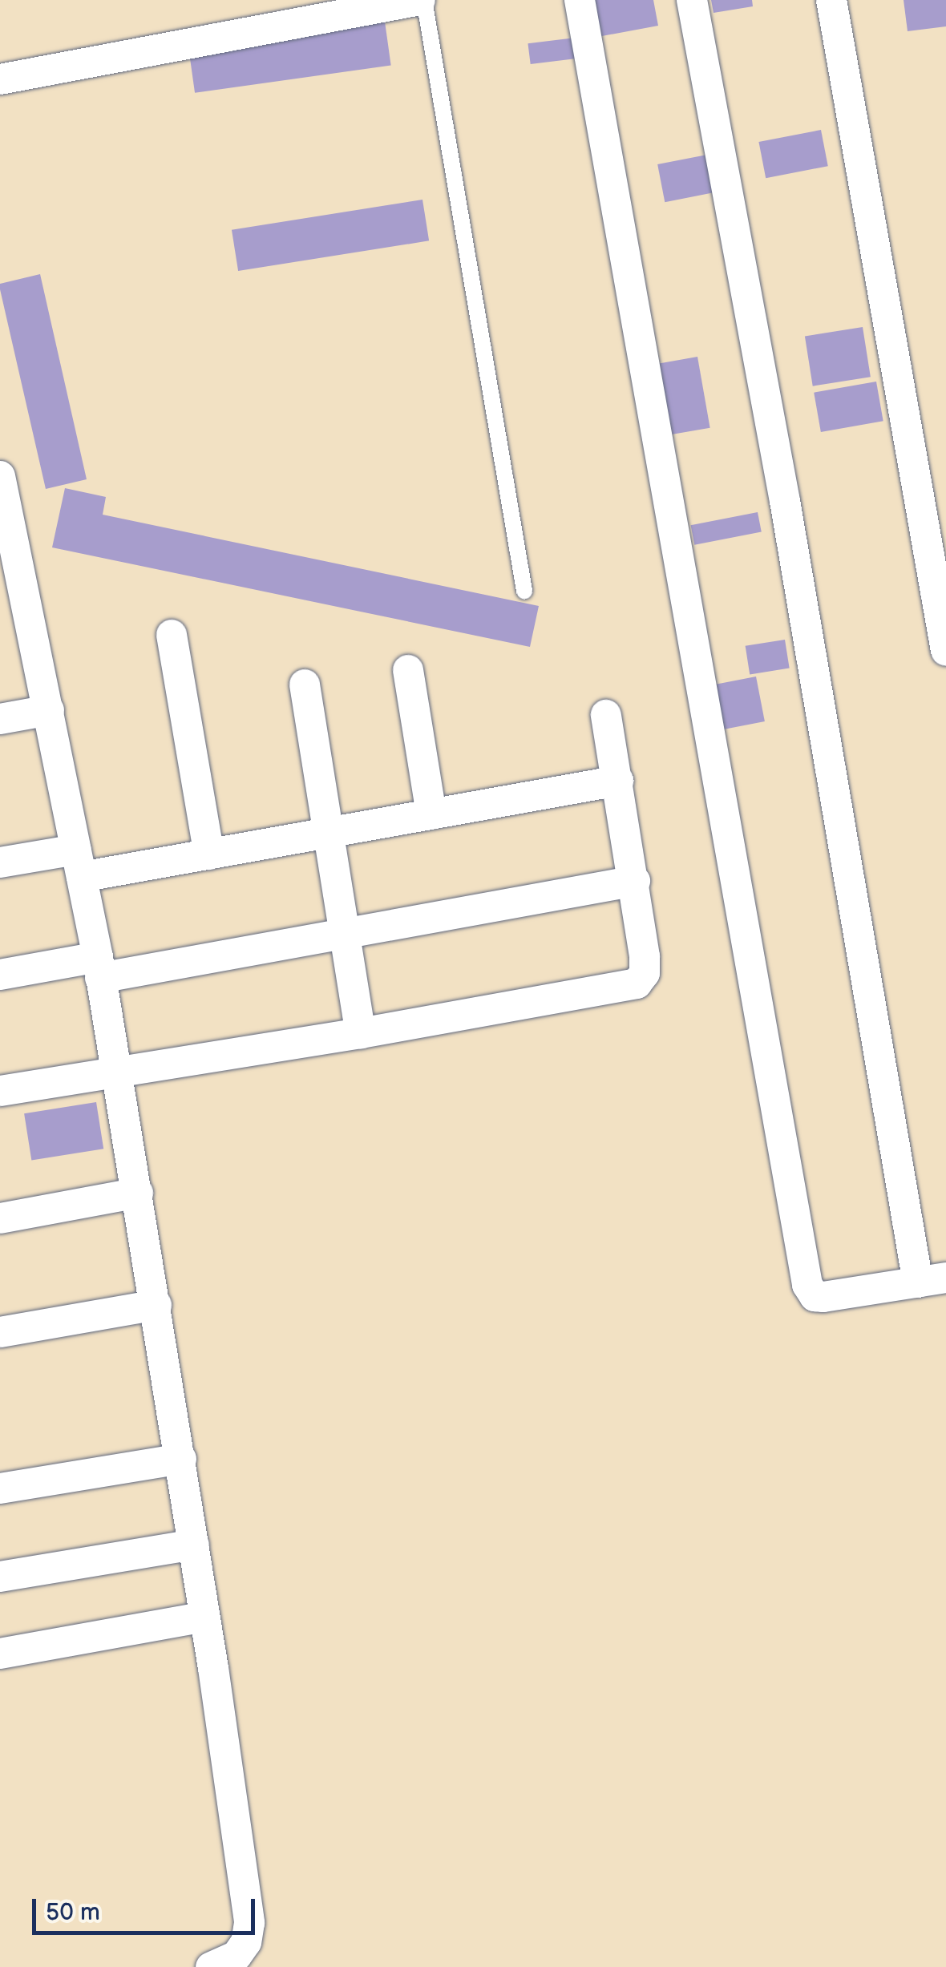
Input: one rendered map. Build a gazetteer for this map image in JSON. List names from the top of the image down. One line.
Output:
{"scale_bar":"50 m"}
